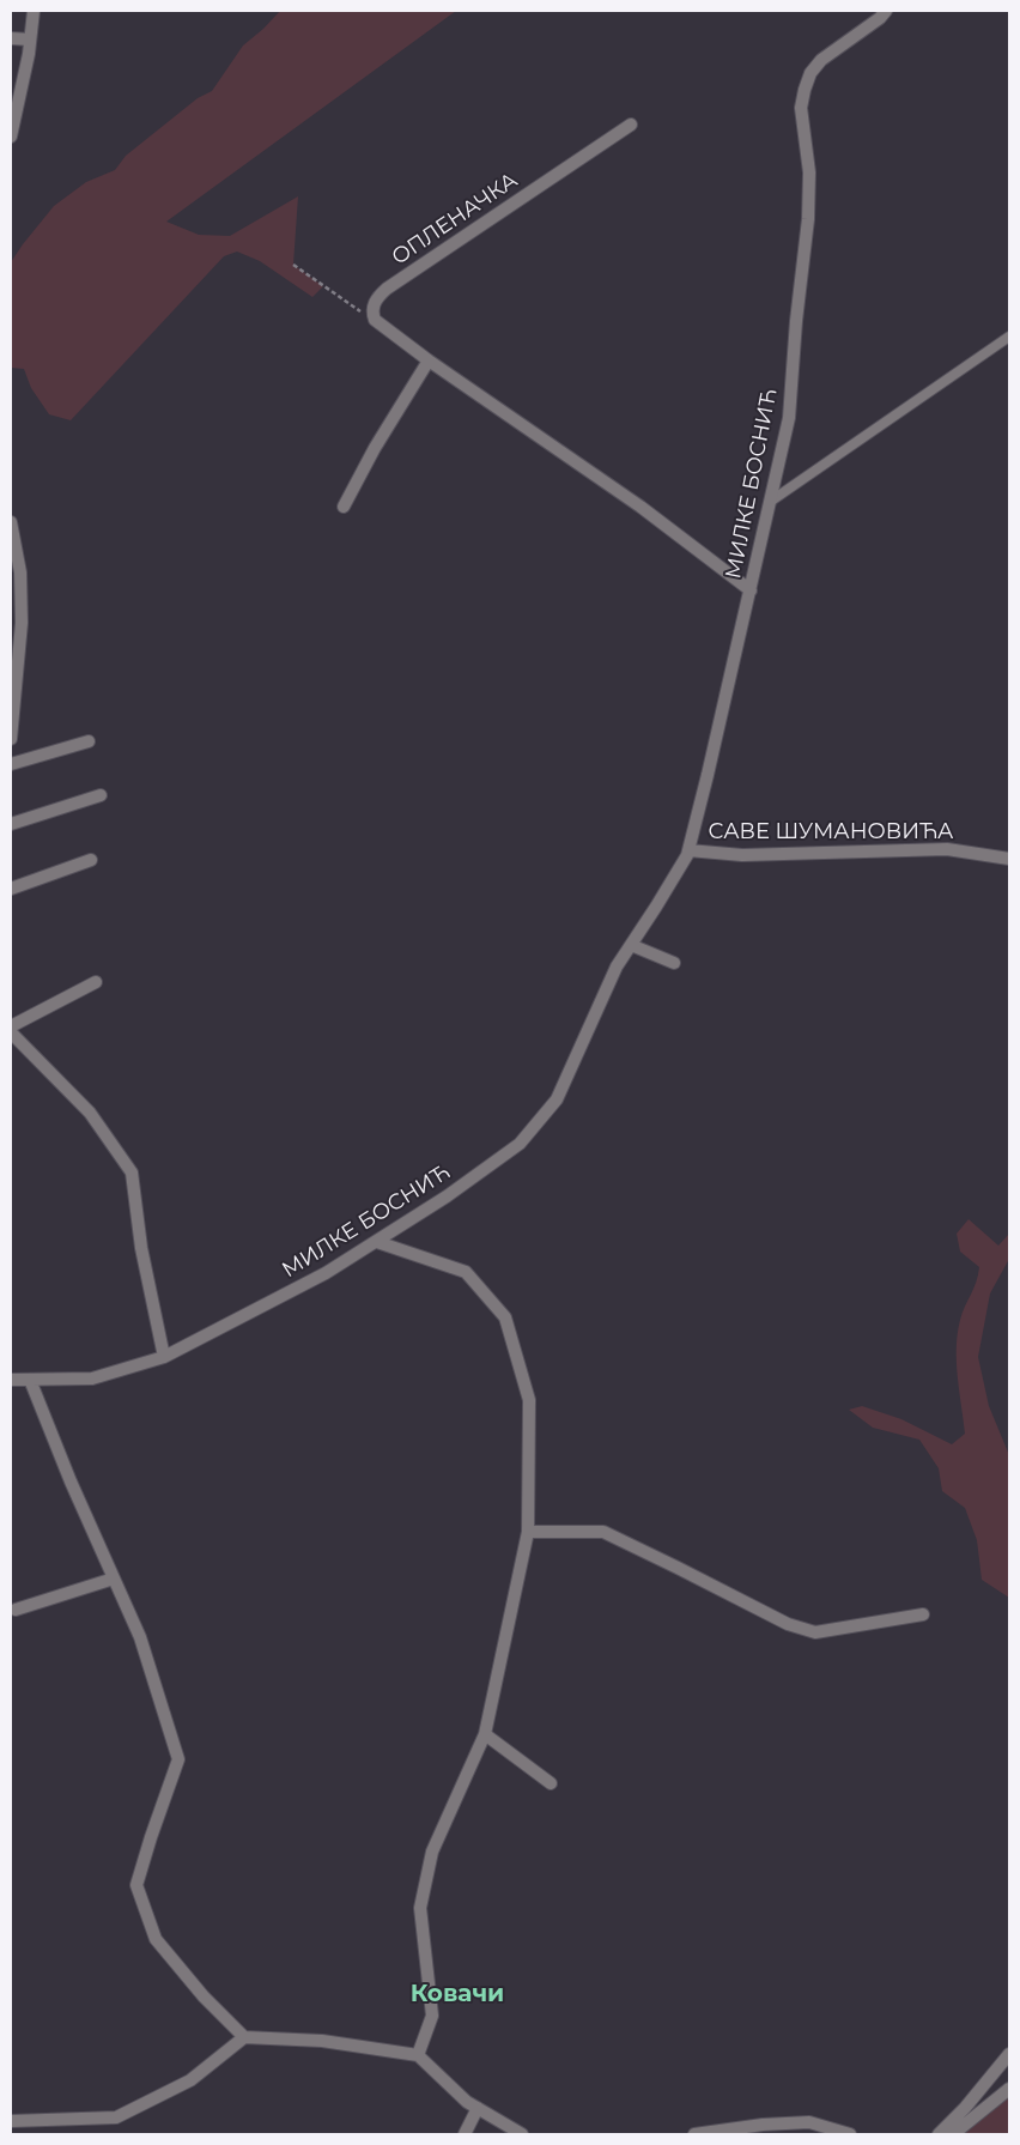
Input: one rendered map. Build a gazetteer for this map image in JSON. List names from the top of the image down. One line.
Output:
{"streets":{"street":["ОПЛЕНАЧКА","МИЛКЕ БОСНИЋ","САВЕ ШУМАНОВИЋА"]},"crossings":[["МИЛКЕ БОСНИЋ","САВЕ ШУМАНОВИЋА"]],"districts":["Ковачи"]}
